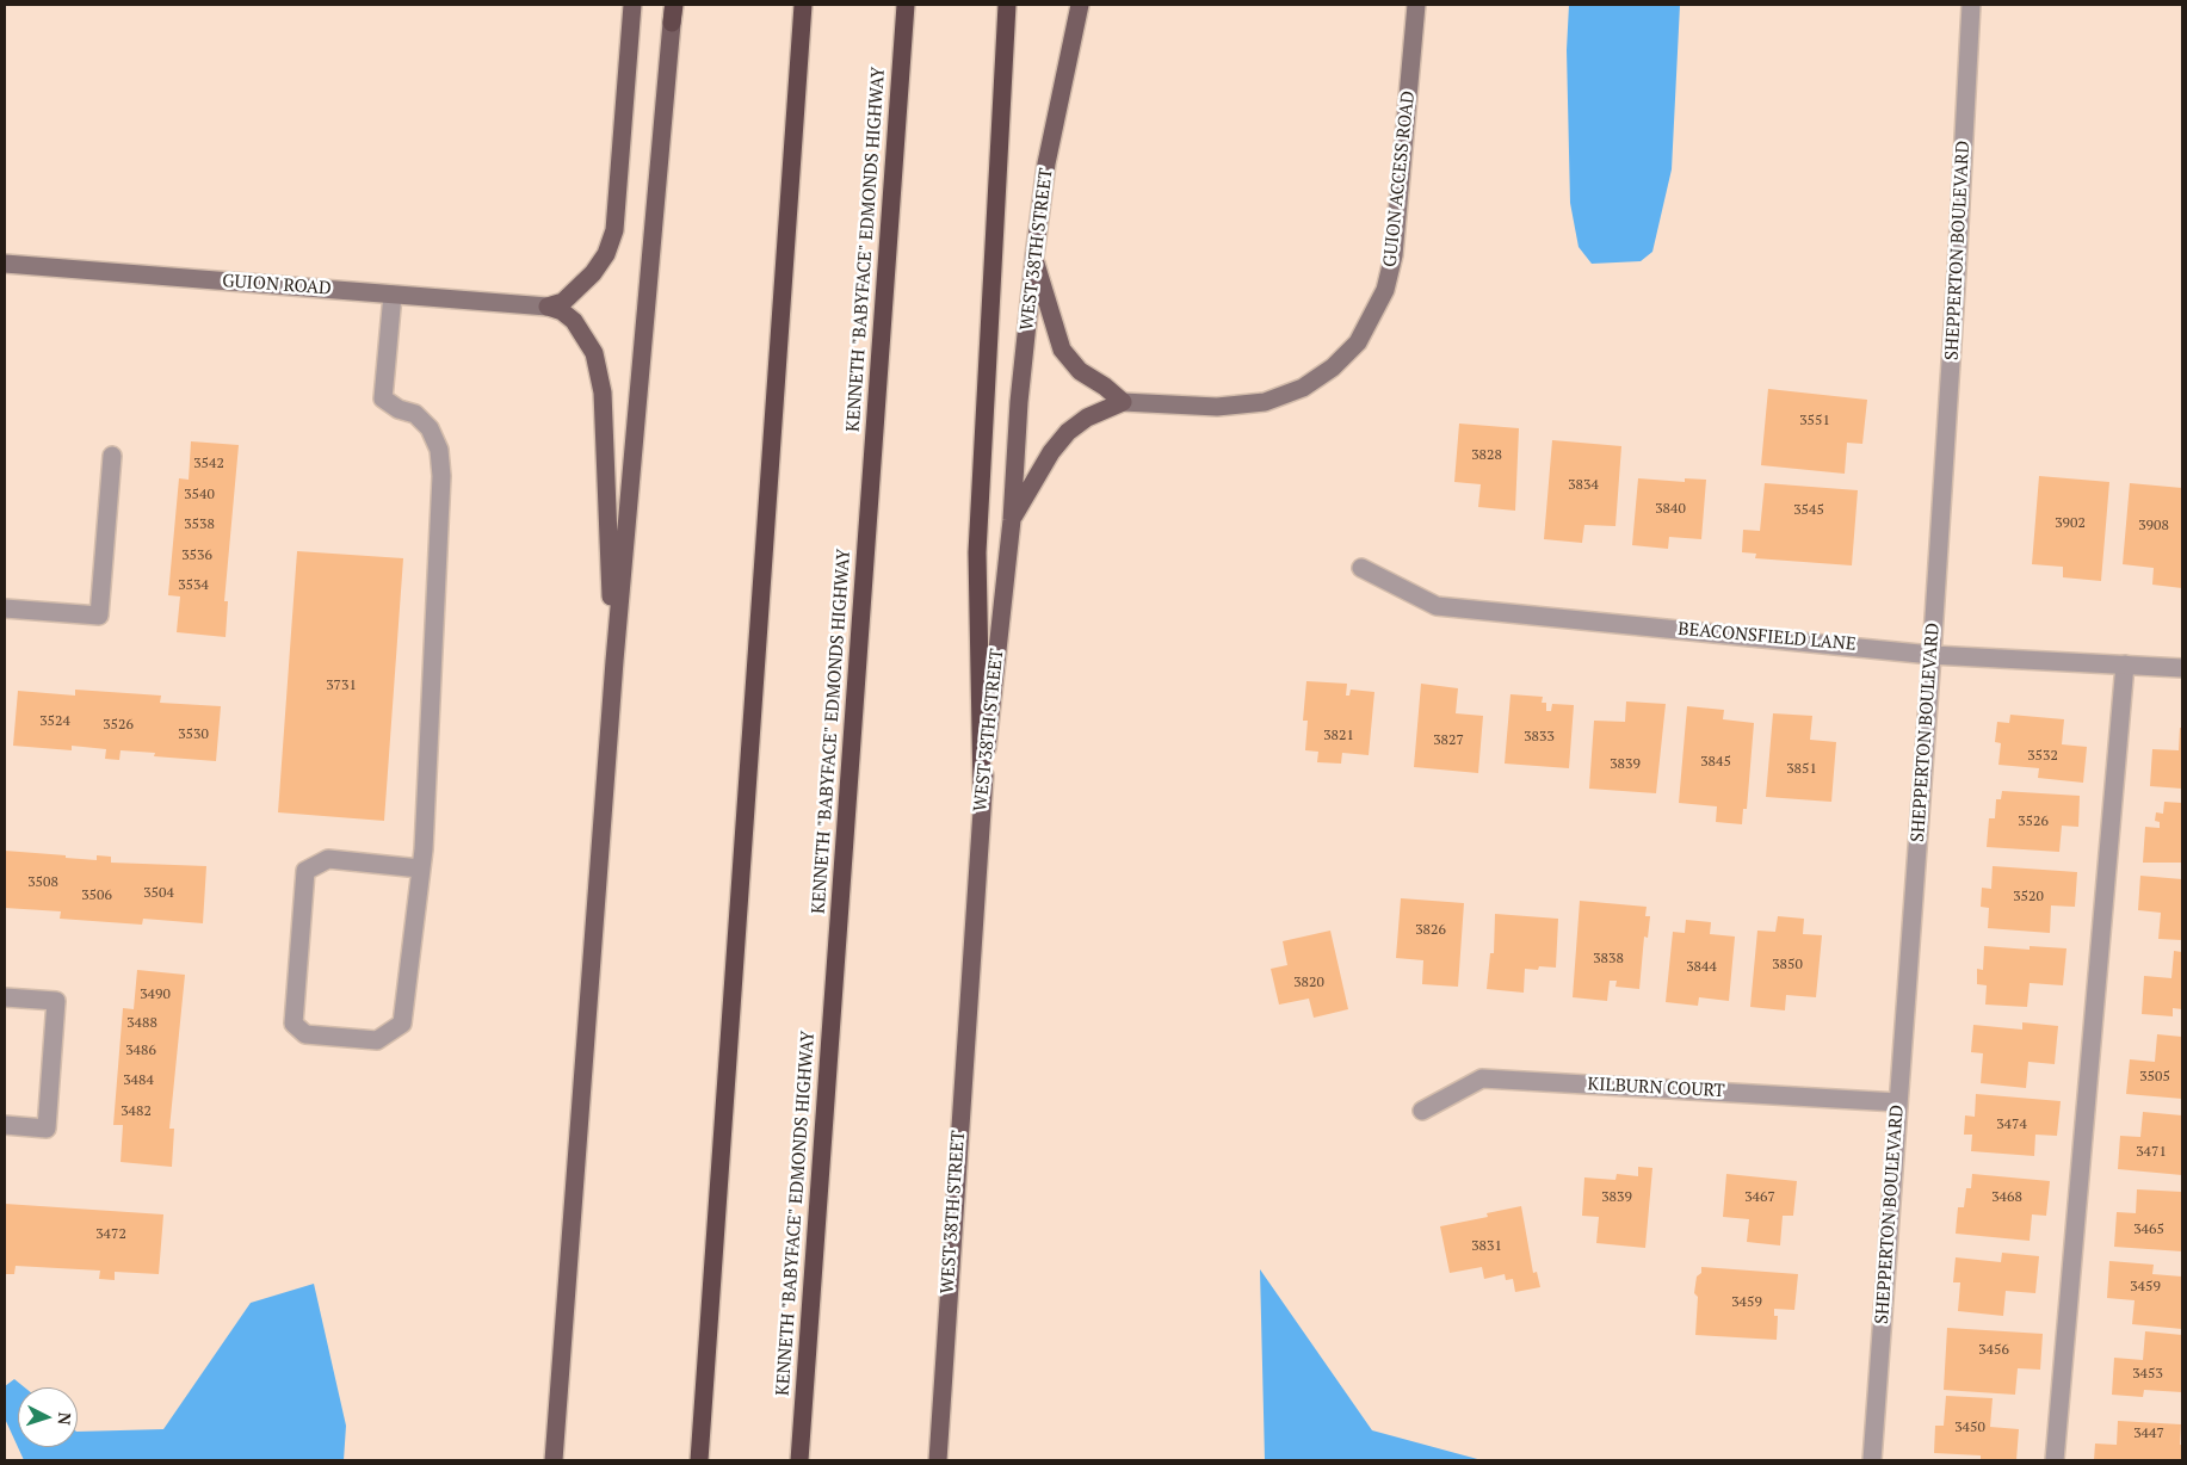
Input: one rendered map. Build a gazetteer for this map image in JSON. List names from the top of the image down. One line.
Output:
{"streets":{"highway":["KENNETH \"BABYFACE\" EDMONDS HIGHWAY"],"main road":["WEST 38TH STREET"],"street":["GUION ACCESS ROAD","SHEPPERTON BOULEVARD","GUION ROAD","BEACONSFIELD LANE","KILBURN COURT"]},"crossings":[["SHEPPERTON BOULEVARD","BEACONSFIELD LANE"],["SHEPPERTON BOULEVARD","KILBURN COURT"]],"house_numbers":["3551","3828","3542","3834","3540","3840","3545","3902","3538","3908","3536","3534","3731","3524","3526","3530","3821","3833","3827","3532","3845","3839","3851","3526","3508","3504","3506","3520","3826","3838","3850","3844","3820","3490","3488","3486","3505","3484","3482","3474","3471","3839","3467","3468","3465","3472","3831","3459","3459","3456","3453","3450","3447"],"north":"right"}
